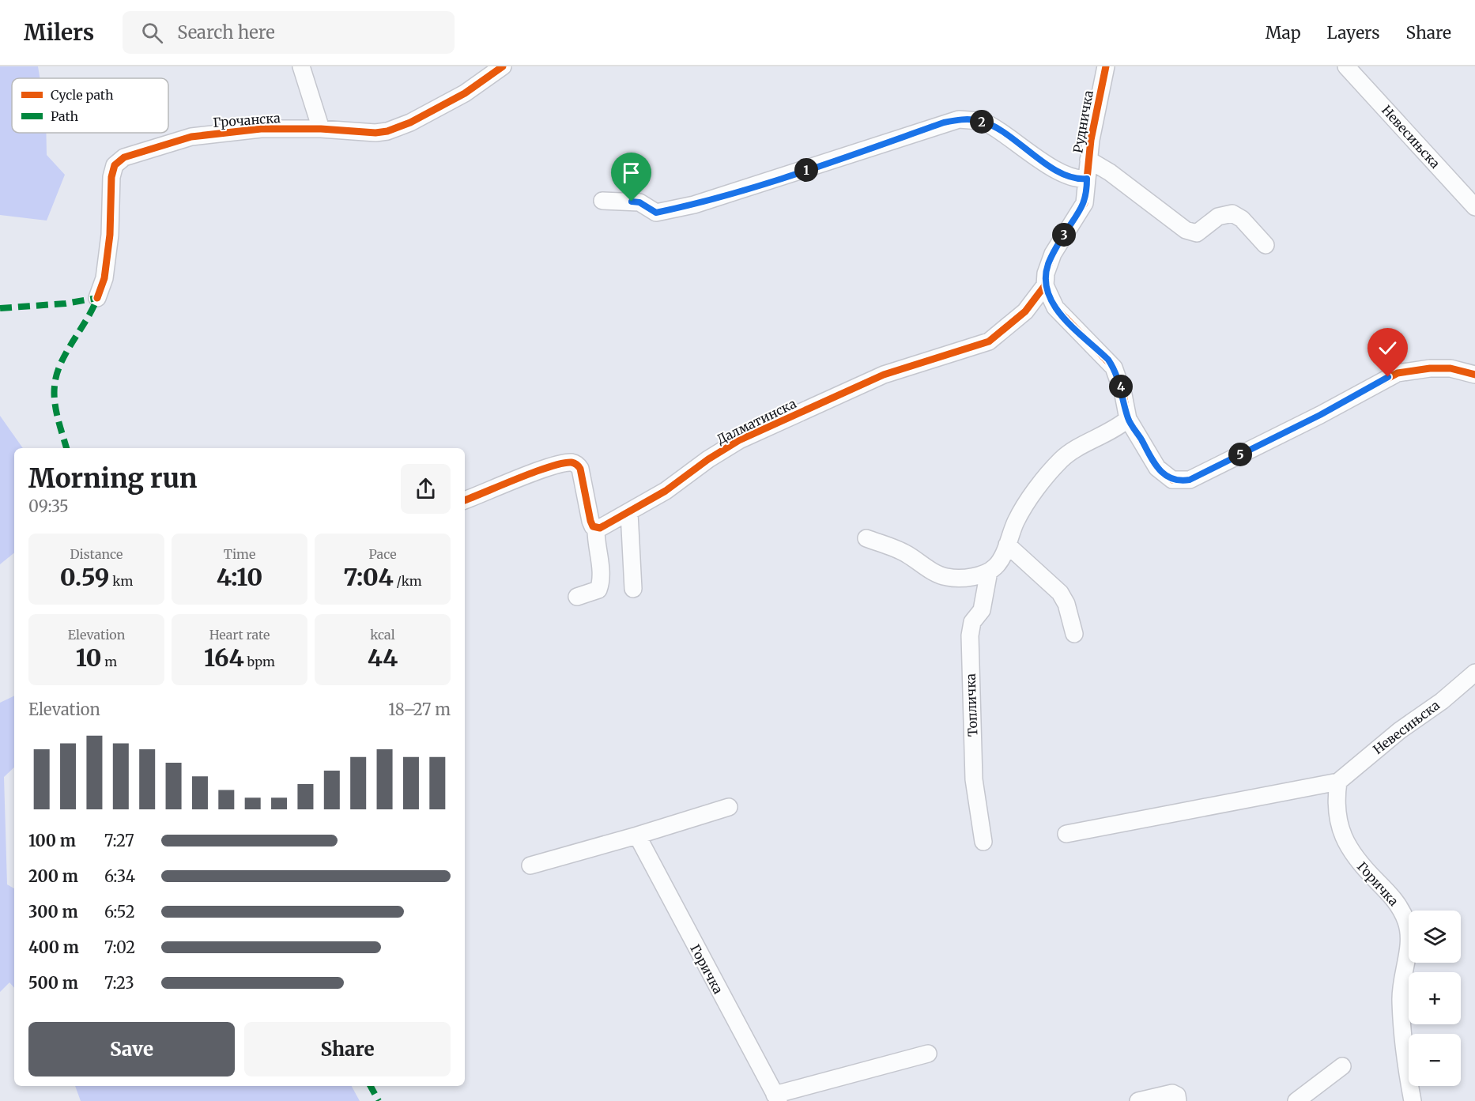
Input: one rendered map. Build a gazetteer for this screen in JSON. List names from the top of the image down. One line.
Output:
{"streets":{"street":["Грочанска","Рудничка","Невесињска","Далматинска","Топличка","Горичка"]},"crossings":[["Рудничка","Далматинска"],["Невесињска","Горичка"]],"legend":["Cycle path","Path"],"page":{"header":"Milers","search":"Search here","nav":["Map","Layers","Share"],"pins":["2","1","3","4","5"],"heading":["Morning run","09:35"],"stats":[["Distance","0.59 km"],["Time","4:10"],["Pace","7:04 /km"],["Elevation","10 m"],["Heart rate","164 bpm"],["kcal","44"]],"chart":["Elevation","18–27 m"],"list":[{"name":"100 m","note":"7:27"},{"name":"200 m","note":"6:34"},{"name":"300 m","note":"6:52"},{"name":"400 m","note":"7:02"},{"name":"500 m","note":"7:23"}],"map_buttons":["+","−"],"buttons":["Save","Share"]}}
